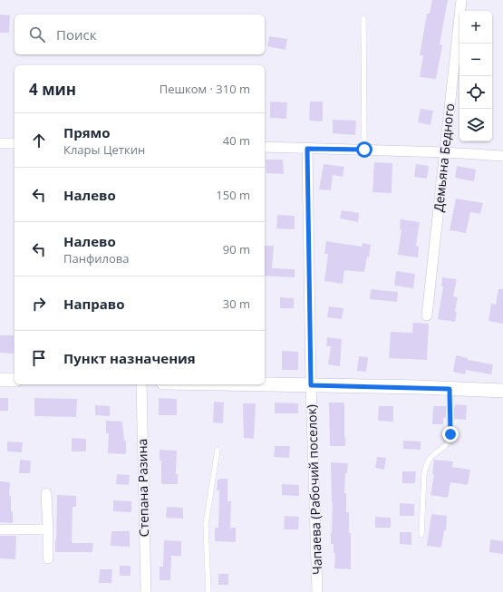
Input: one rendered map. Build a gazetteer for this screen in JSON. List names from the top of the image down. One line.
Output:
{"streets":{"street":["Демьяна Бедного","Степана Разина","Чапаева (Рабочий поселок)"]},"page":{"map_buttons":["+","−"],"search":"Поиск","heading":["4 мин","Пешком · 310 m"],"list":[["Прямо","Клары Цеткин","40 m"],["Налево","150 m"],["Налево","Панфилова","90 m"],["Направо","30 m"],"Пункт назначения"]}}
